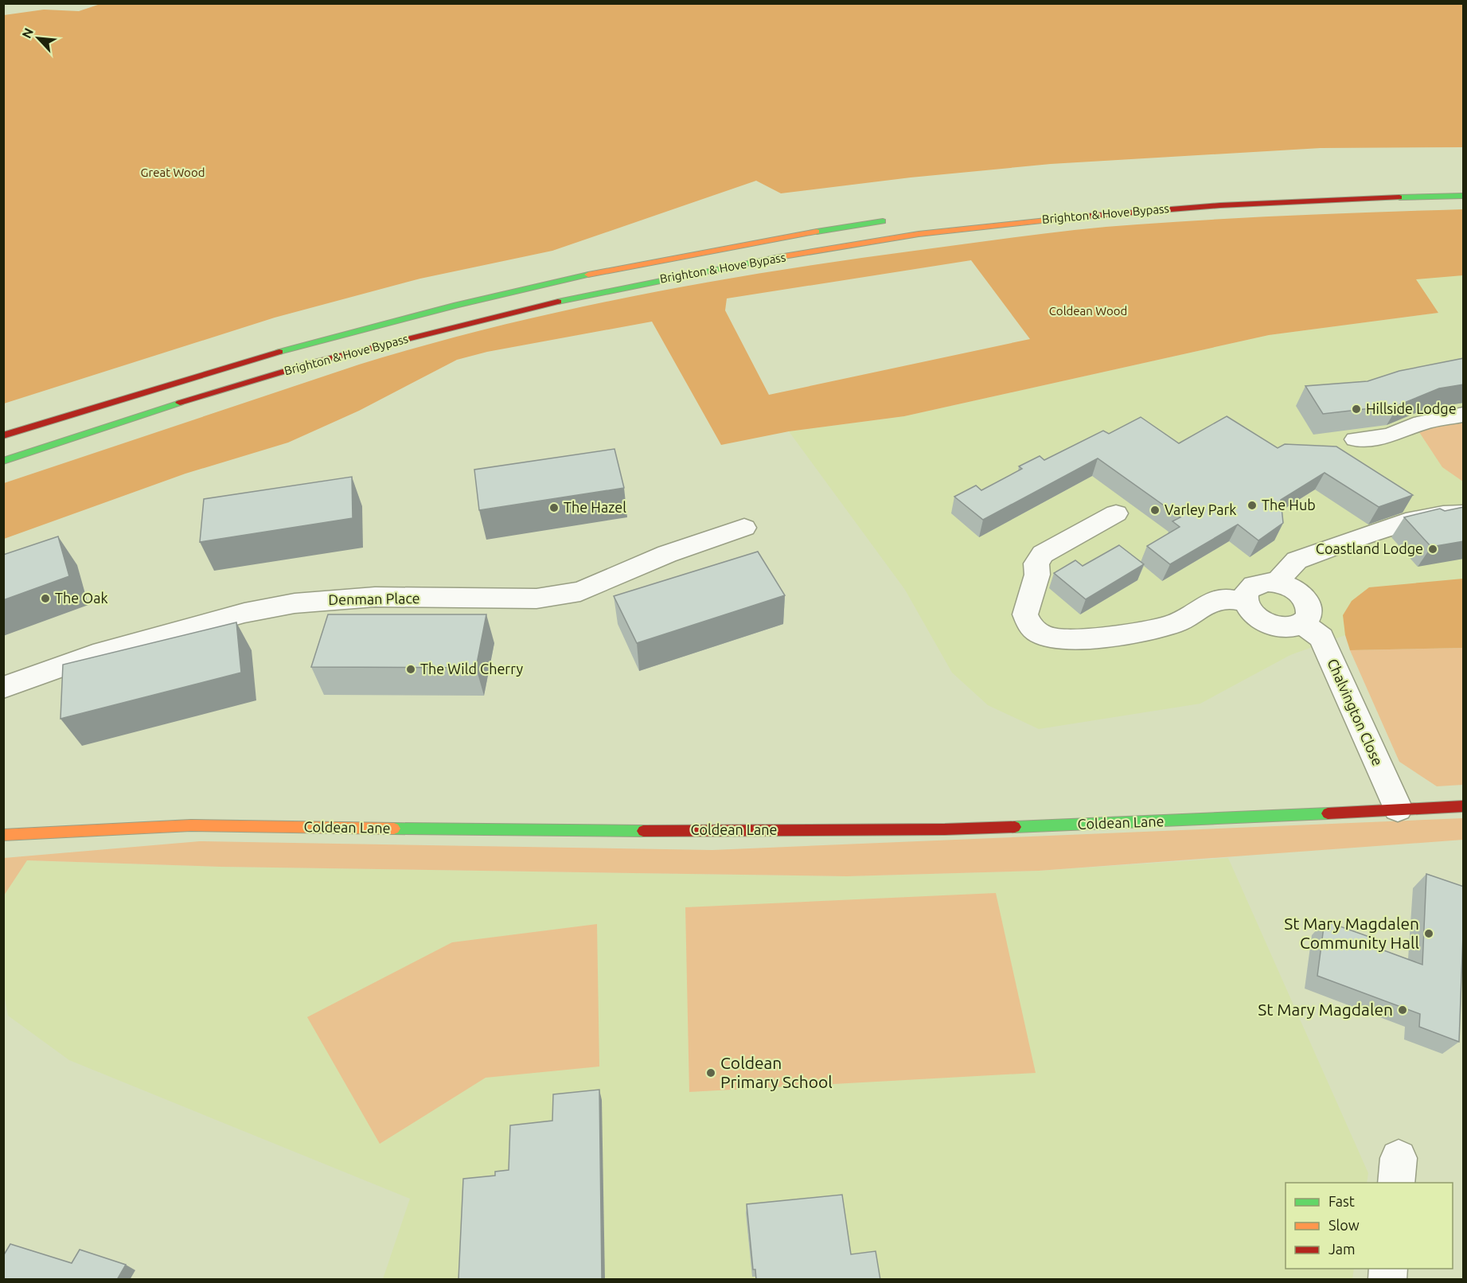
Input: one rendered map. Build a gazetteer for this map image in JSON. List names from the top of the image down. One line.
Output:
{"streets":{"main road":["Brighton & Hove Bypass","Coldean Lane"],"street":["Denman Place","Chalvington Close"]},"crossings":[["Chalvington Close","Coldean Lane"]],"parks":["Great Wood","Coldean Wood"],"places":["Hillside Lodge","The Hub","The Hazel","Varley Park","Coastland Lodge","The Oak","The Wild Cherry","St Mary Magdalen Community Hall","St Mary Magdalen","Coldean Primary School"],"legend":["Fast","Slow","Jam"],"north":"top left"}
